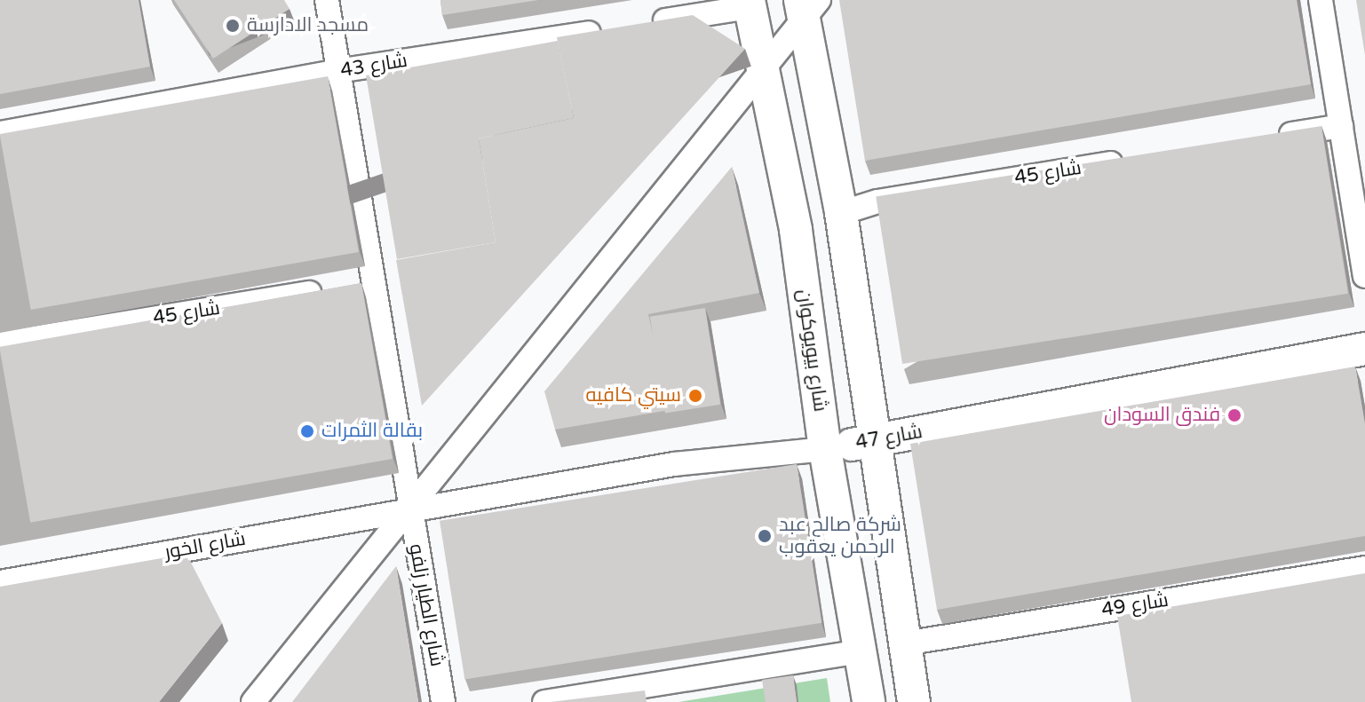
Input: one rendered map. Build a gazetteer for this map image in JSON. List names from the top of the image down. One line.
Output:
{"streets":{"main road":["شارع بيويوكوان","شارع 47"],"street":["شارع 43","شارع 45","شارع الخور","شارع الطيار زلفو","شارع 49"]},"crossings":[["شارع 43","شارع الطيار زلفو"],["شارع 45","شارع الطيار زلفو"],["شارع بيويوكوان","شارع 47"],["شارع 47","شارع الخور"],["شارع 47","شارع الطيار زلفو"],["شارع الخور","شارع الطيار زلفو"]],"places":["مسجد الادارسة","سيتي كافيه","فندق السودان","بقالة الثمرات","شركة صالح عبد الرحمن يعقوب"]}
